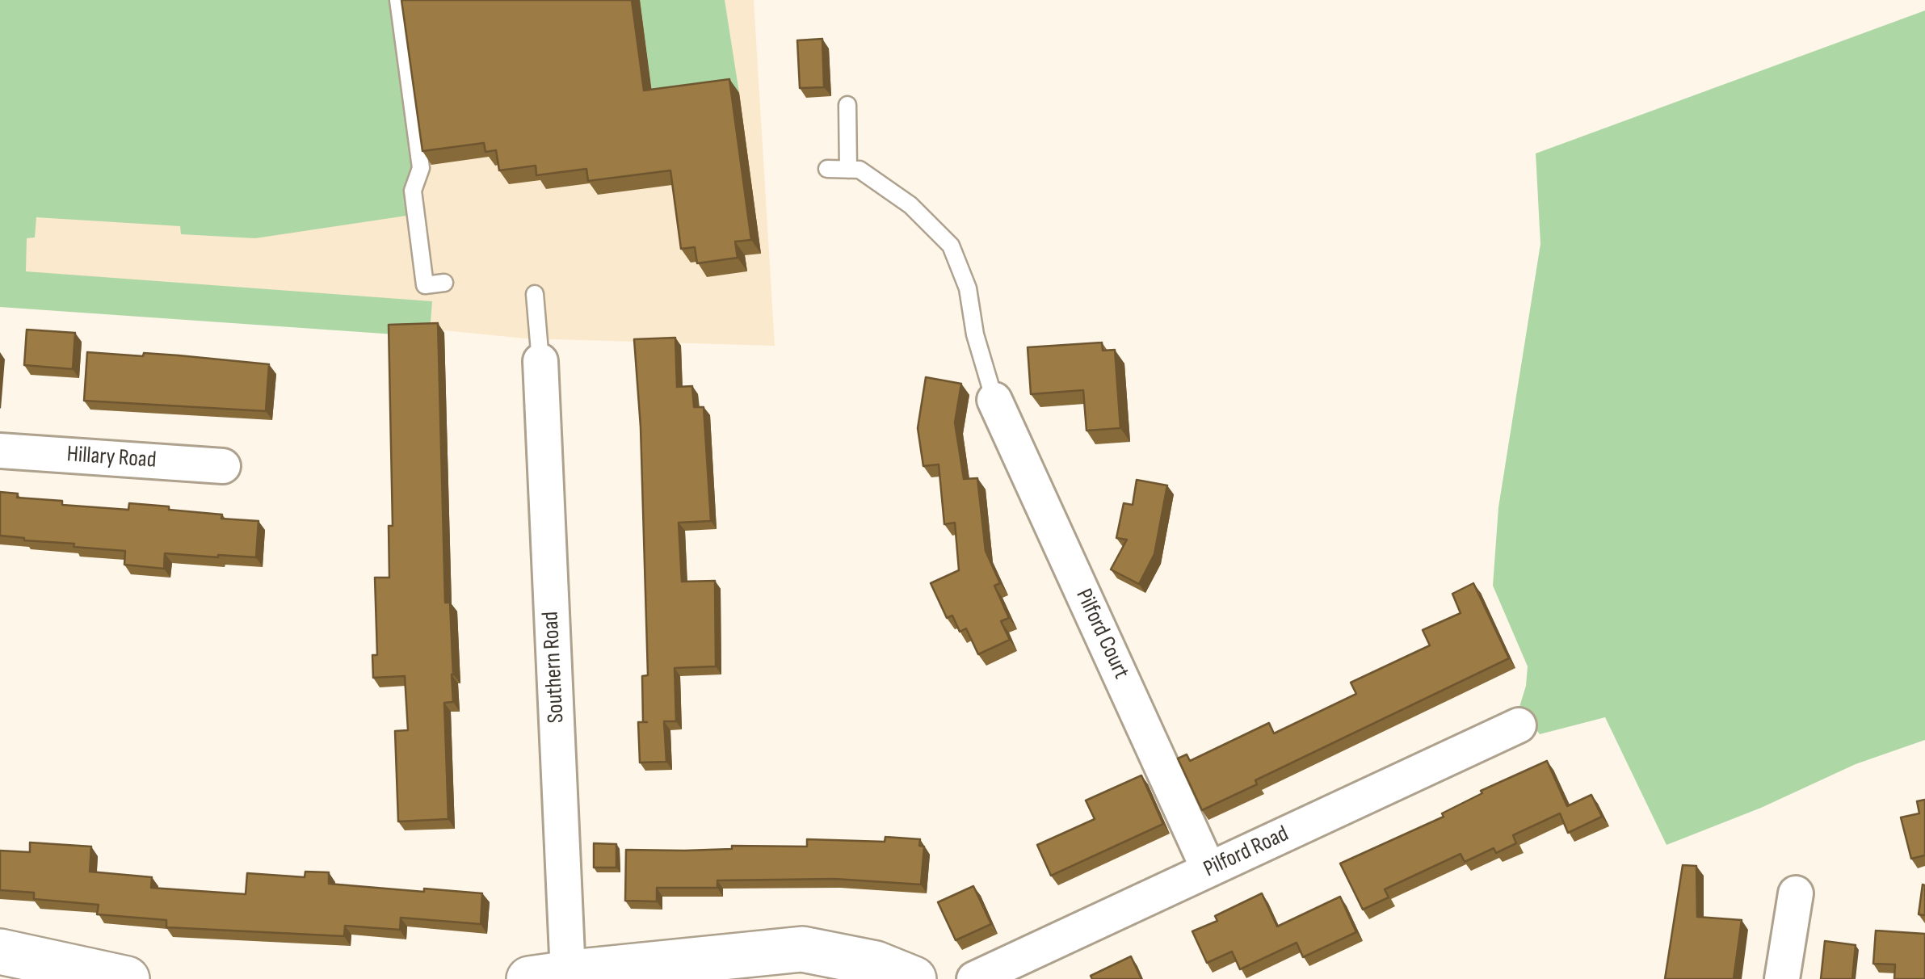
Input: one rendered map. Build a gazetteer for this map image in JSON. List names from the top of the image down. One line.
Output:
{"streets":{"street":["Hillary Road","Pilford Court","Southern Road","Pilford Road"]},"crossings":[["Pilford Court","Pilford Road"]]}
